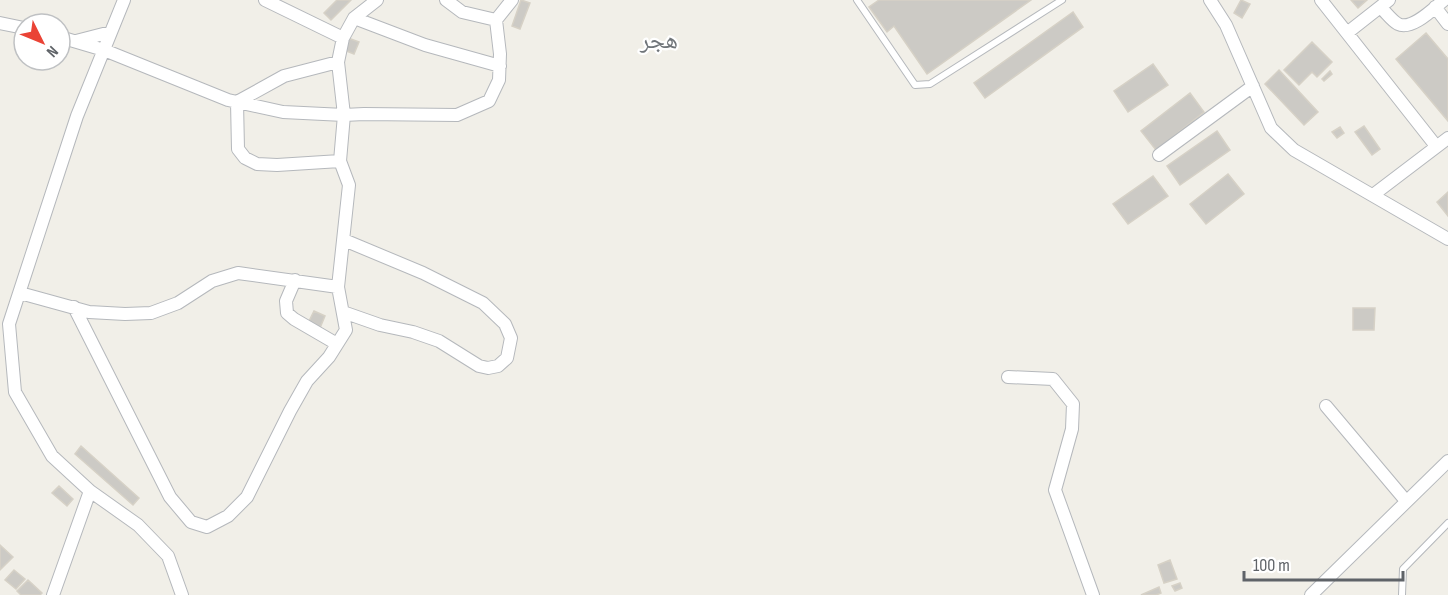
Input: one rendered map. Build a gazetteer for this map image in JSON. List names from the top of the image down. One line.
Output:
{"districts":["هجر"],"scale_bar":"100 m","north":"bottom right"}
